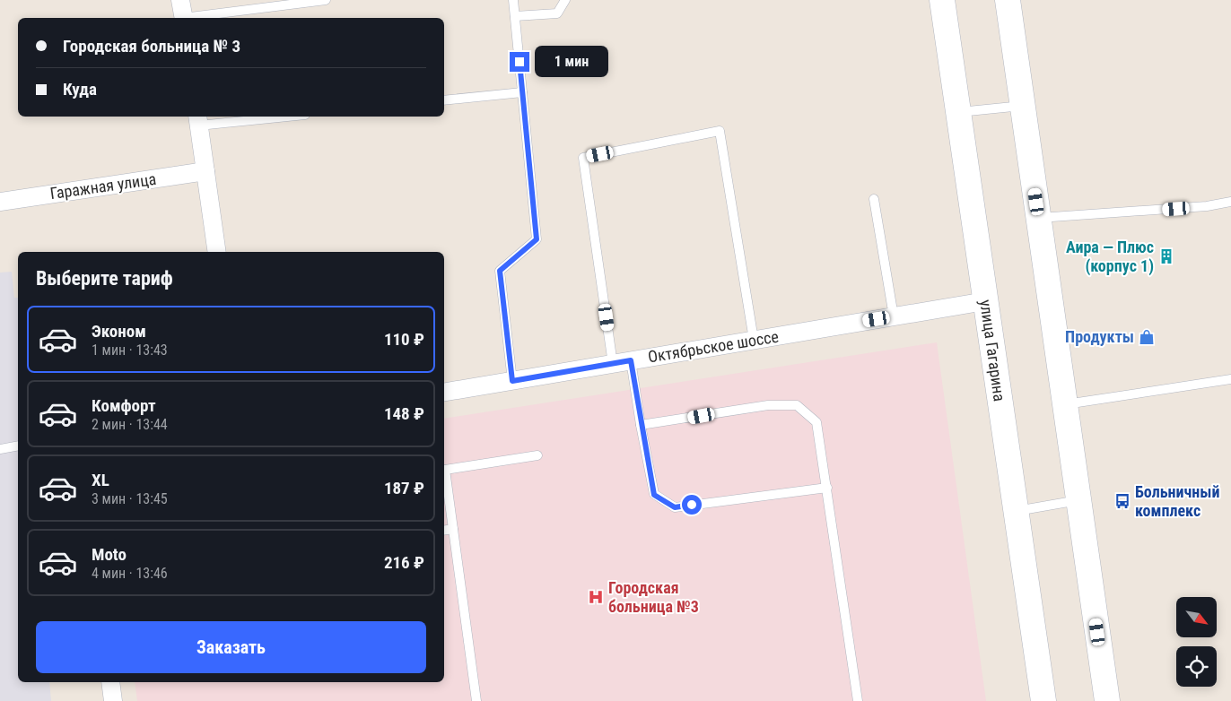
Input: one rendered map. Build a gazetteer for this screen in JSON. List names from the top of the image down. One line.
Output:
{"streets":{"street":["Гаражная улица","Октябрьское шоссе","улица Гагарина"]},"crossings":[["Октябрьское шоссе","улица Гагарина"]],"places":{"building":["Аира — Плюс (корпус 1)"],"shop":["Продукты"],"bus stop":["Больничный комплекс"],"hospital":["Городская больница №3"]},"north":"bottom right","page":{"banner":["Городская больница № 3","Куда"],"bubble":"1 мин","heading":"Выберите тариф","list":[{"name":"Эконом","note":"1 мин · 13:43","value":"110 ₽"},{"name":"Комфорт","note":"2 мин · 13:44","value":"148 ₽"},{"name":"XL","note":"3 мин · 13:45","value":"187 ₽"},{"name":"Moto","note":"4 мин · 13:46","value":"216 ₽"}],"buttons":"Заказать"}}
